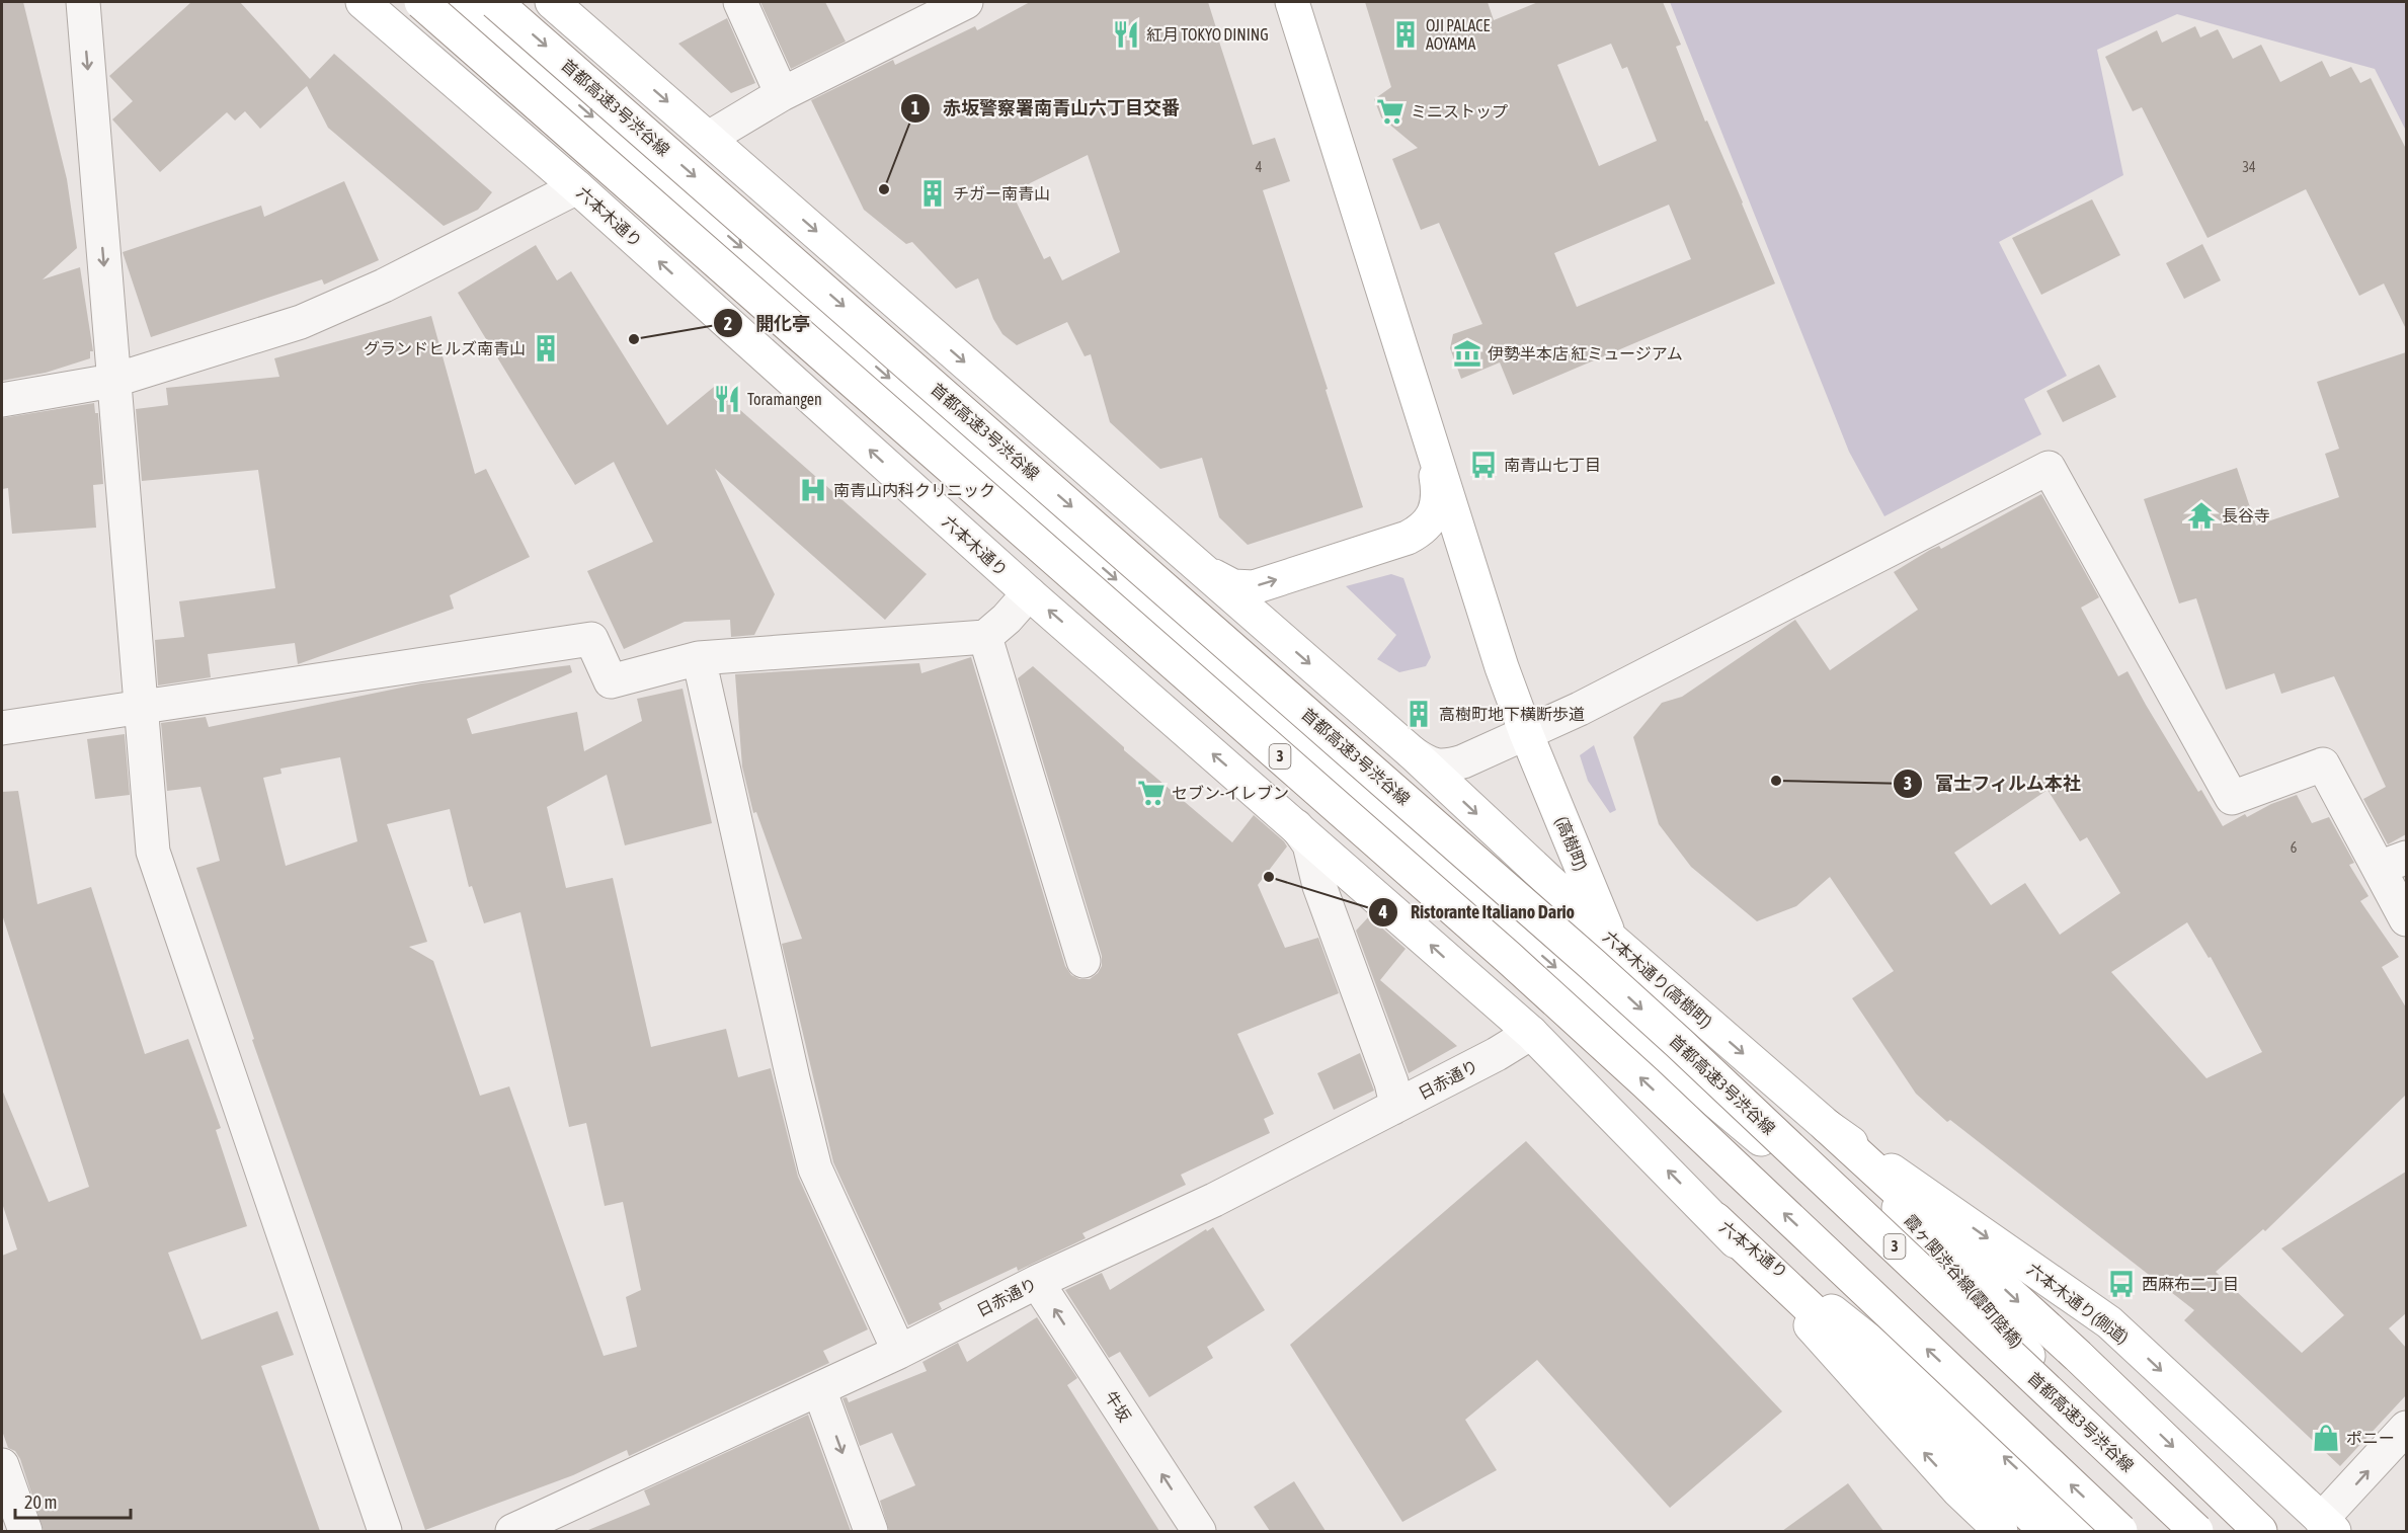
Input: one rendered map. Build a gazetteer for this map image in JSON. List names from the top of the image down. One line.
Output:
{"streets":{"main road":["首都高速3号渋谷線","六本木通り","3","(高樹町)","六本木通り(高樹町)","霞ヶ関渋谷線(霞町陸橋)","六本木通り(側道)"],"street":["日赤通り","牛坂"]},"crossings":[["六本木通り","日赤通り"],["(高樹町)","六本木通り(高樹町)"],["六本木通り(高樹町)","霞ヶ関渋谷線(霞町陸橋)"],["六本木通り(高樹町)","六本木通り(側道)"],["日赤通り","牛坂"],["霞ヶ関渋谷線(霞町陸橋)","六本木通り(側道)"]],"places":{"restaurant":["紅月 TOKYO DINING","Toramangen"],"building":["OJI PALACE AOYAMA","チガー南青山","グランドヒルズ南青山","高樹町地下横断歩道"],"supermarket":["ミニストップ","セブン-イレブン"],"other":["赤坂警察署南青山六丁目交番","開化亭","富士フィルム本社","Ristorante Italiano Dario"],"museum":["伊勢半本店 紅ミュージアム"],"bus stop":["南青山七丁目","西麻布二丁目"],"hospital":["南青山内科クリニック"],"temple":["長谷寺"],"shop":["ポニー"]},"house_numbers":["4","34","6"],"scale_bar":"20 m"}
